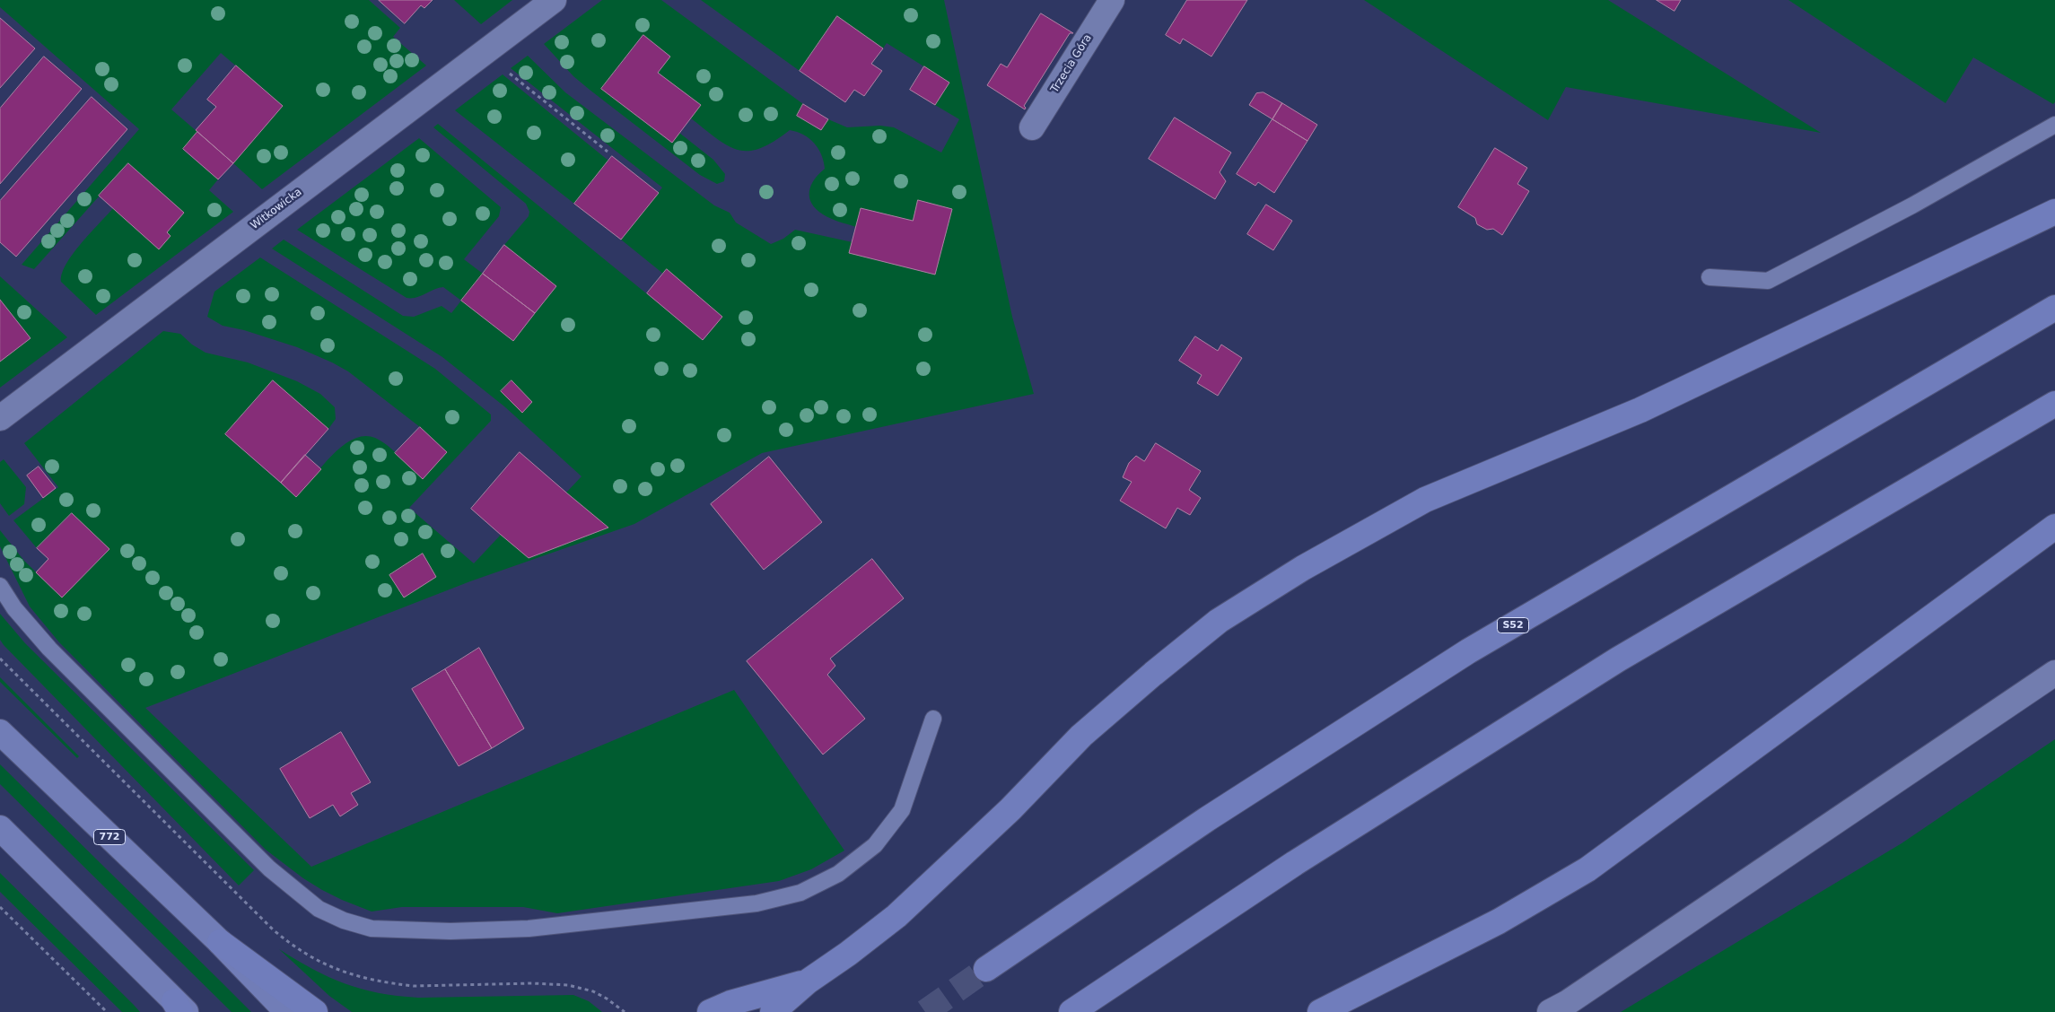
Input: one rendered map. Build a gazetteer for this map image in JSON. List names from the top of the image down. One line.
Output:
{"streets":{"highway":["S52"],"main road":["772"],"street":["Trzecia Góra","Witkowicka"]}}
